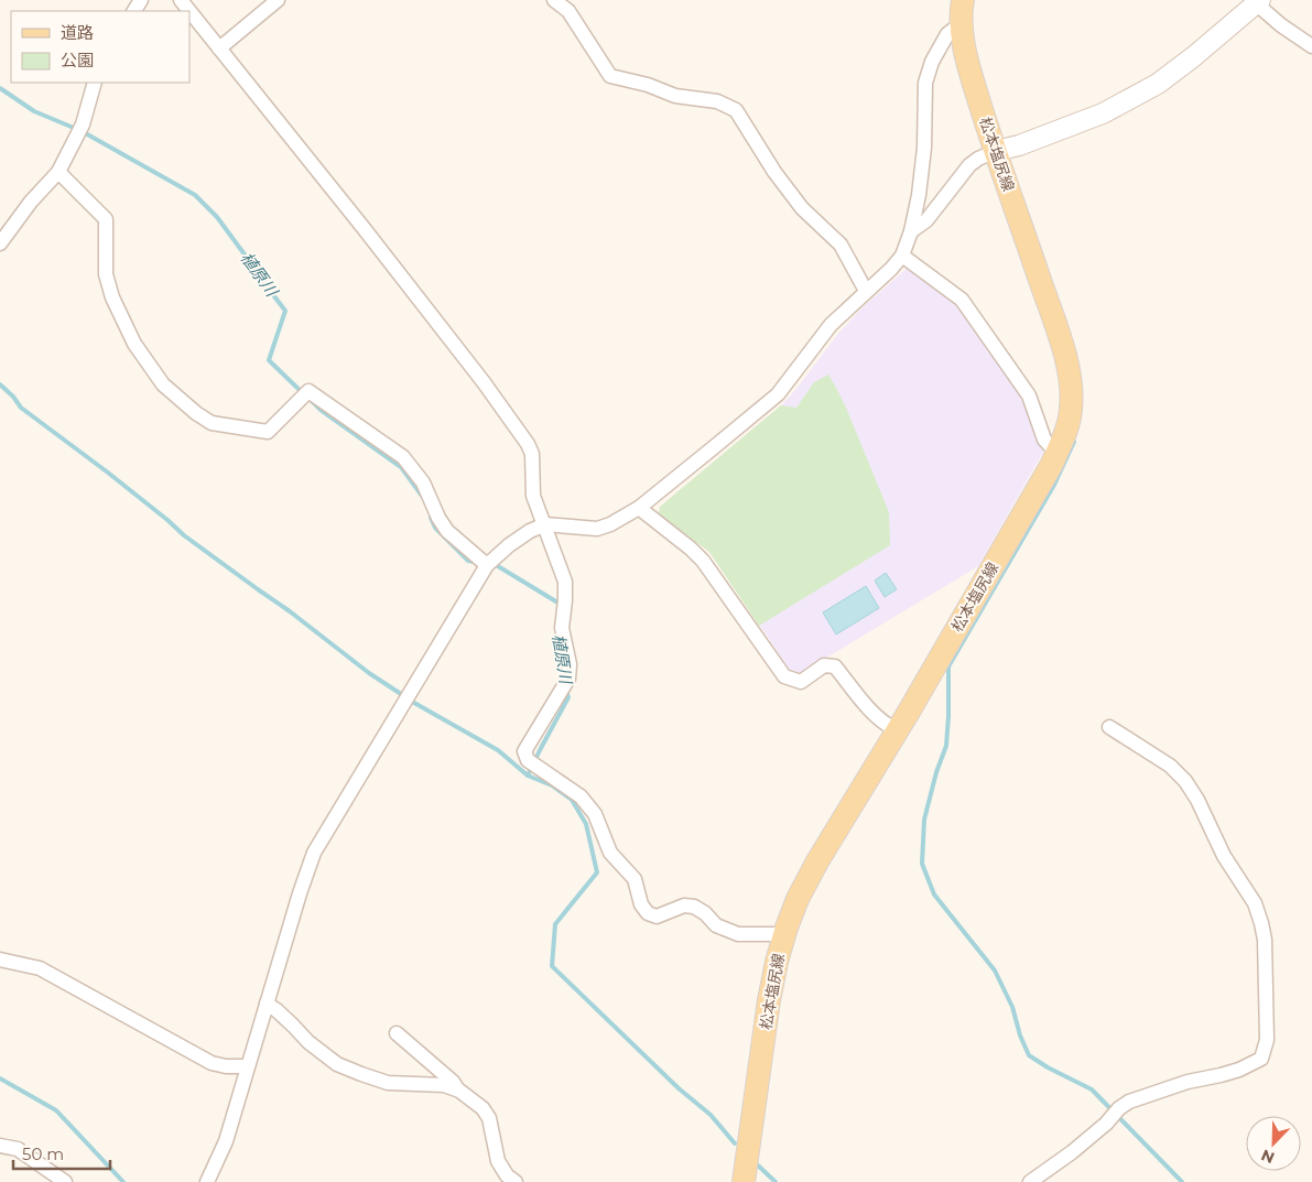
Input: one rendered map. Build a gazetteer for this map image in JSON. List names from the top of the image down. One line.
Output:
{"streets":{"main road":["松本塩尻線"]},"water":["植原川"],"legend":["道路","公園"],"scale_bar":"50 m","north":"bottom left"}
